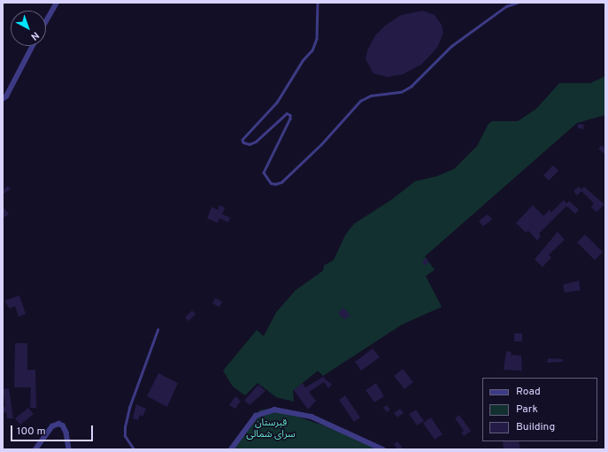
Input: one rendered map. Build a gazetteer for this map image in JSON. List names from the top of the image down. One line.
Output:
{"parks":["قبرستان سرای شمالی"],"legend":["Road","Park","Building"],"scale_bar":"100 m","north":"bottom right"}
